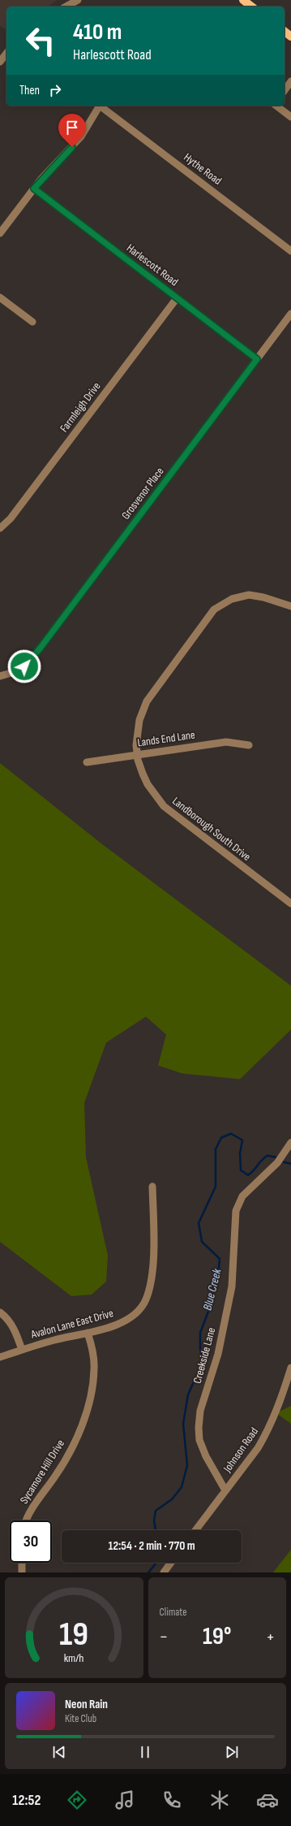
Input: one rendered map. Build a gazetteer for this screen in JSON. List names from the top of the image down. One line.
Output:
{"streets":{"street":["Hythe Road","Harlescott Road","Farmleigh Drive","Grosvenor Place","Lands End Lane","Landborough South Drive","Avalon Lane East Drive","Creekside Lane","Johnson Road","Sycamore Hill Drive"]},"crossings":[["Harlescott Road","Farmleigh Drive"],["Harlescott Road","Grosvenor Place"],["Lands End Lane","Landborough South Drive"],["Avalon Lane East Drive","Sycamore Hill Drive"],["Creekside Lane","Johnson Road"]],"water":["Blue Creek"],"page":{"turn":["410 m","Harlescott Road"],"then":"Then","limit":"30","trip":"12:54 · 2 min · 770 m","tile":"Climate","heat":["−","19°","+"],"song":["Neon Rain","Kite Club"],"tabs":"12:52","gauge":["19","km/h"]}}
